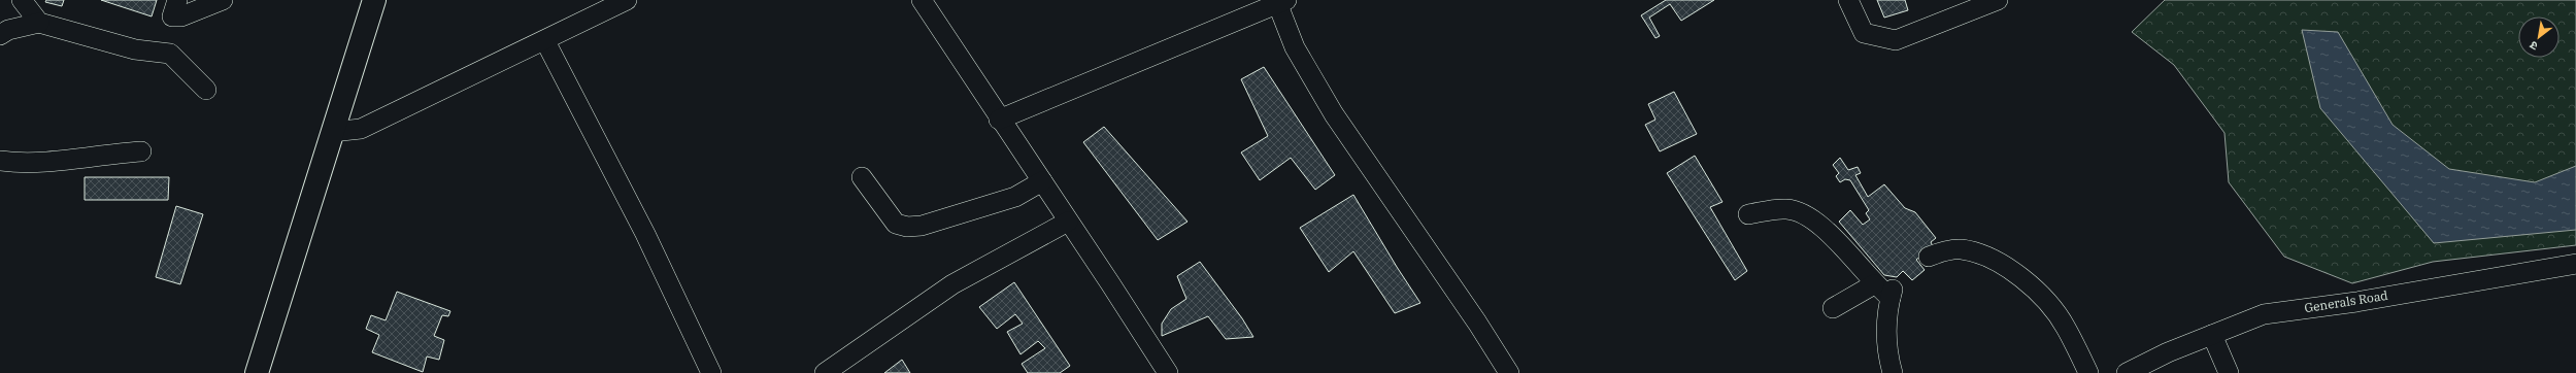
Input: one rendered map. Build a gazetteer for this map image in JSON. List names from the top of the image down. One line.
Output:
{"streets":{"street":["Generals Road"]},"north":"bottom left"}
